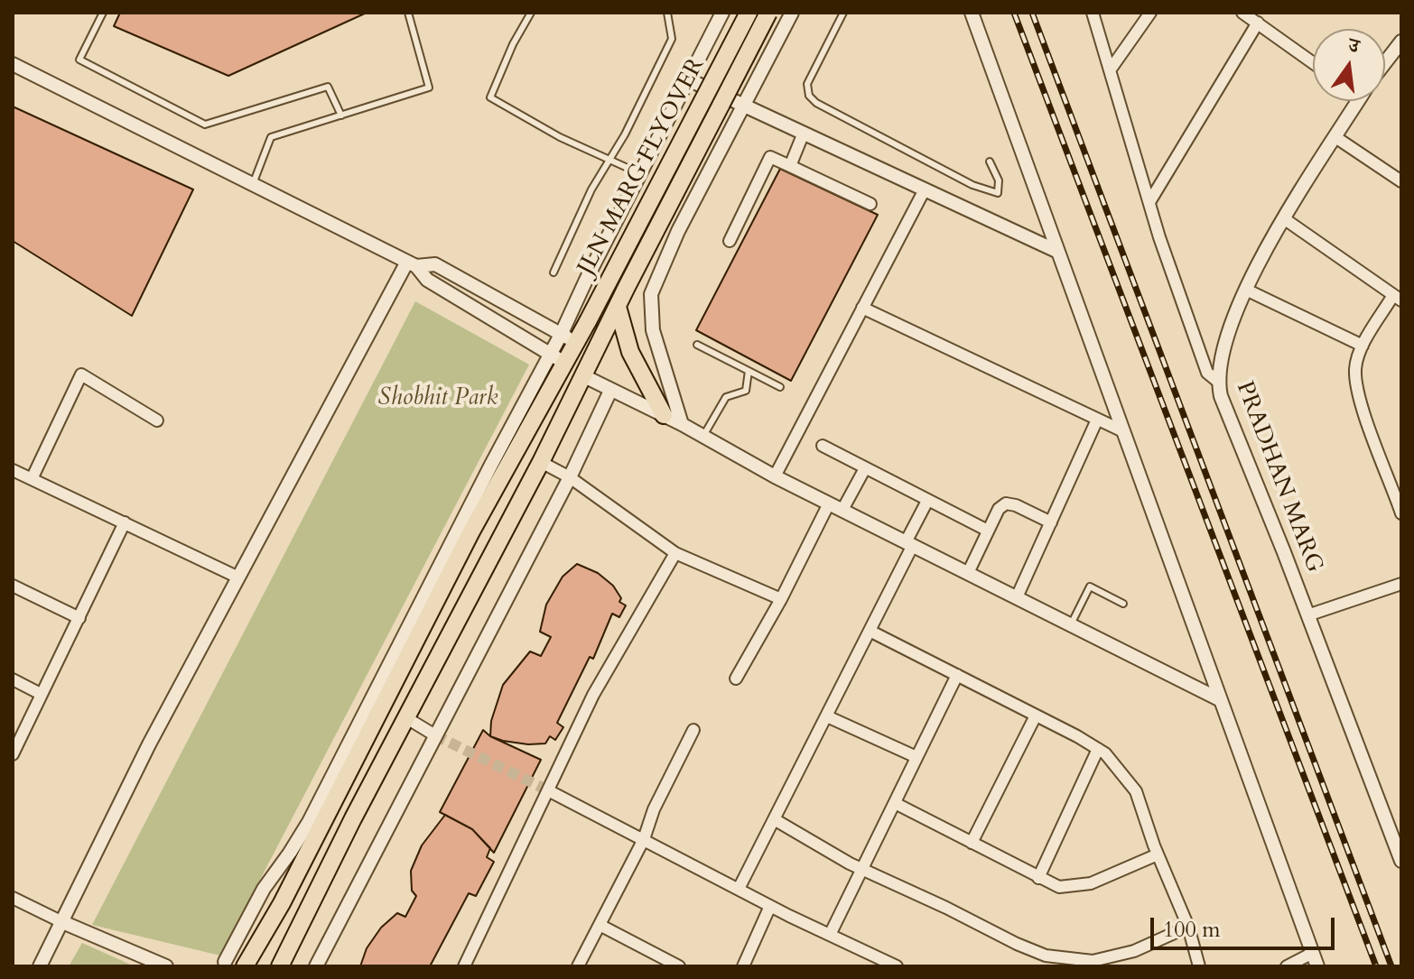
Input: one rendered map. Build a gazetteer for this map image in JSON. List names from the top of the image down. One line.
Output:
{"streets":{"main road":["JLN MARG FLYOVER"],"street":["PRADHAN MARG"]},"parks":["Shobhit Park"],"scale_bar":"100 m","north":"top"}
